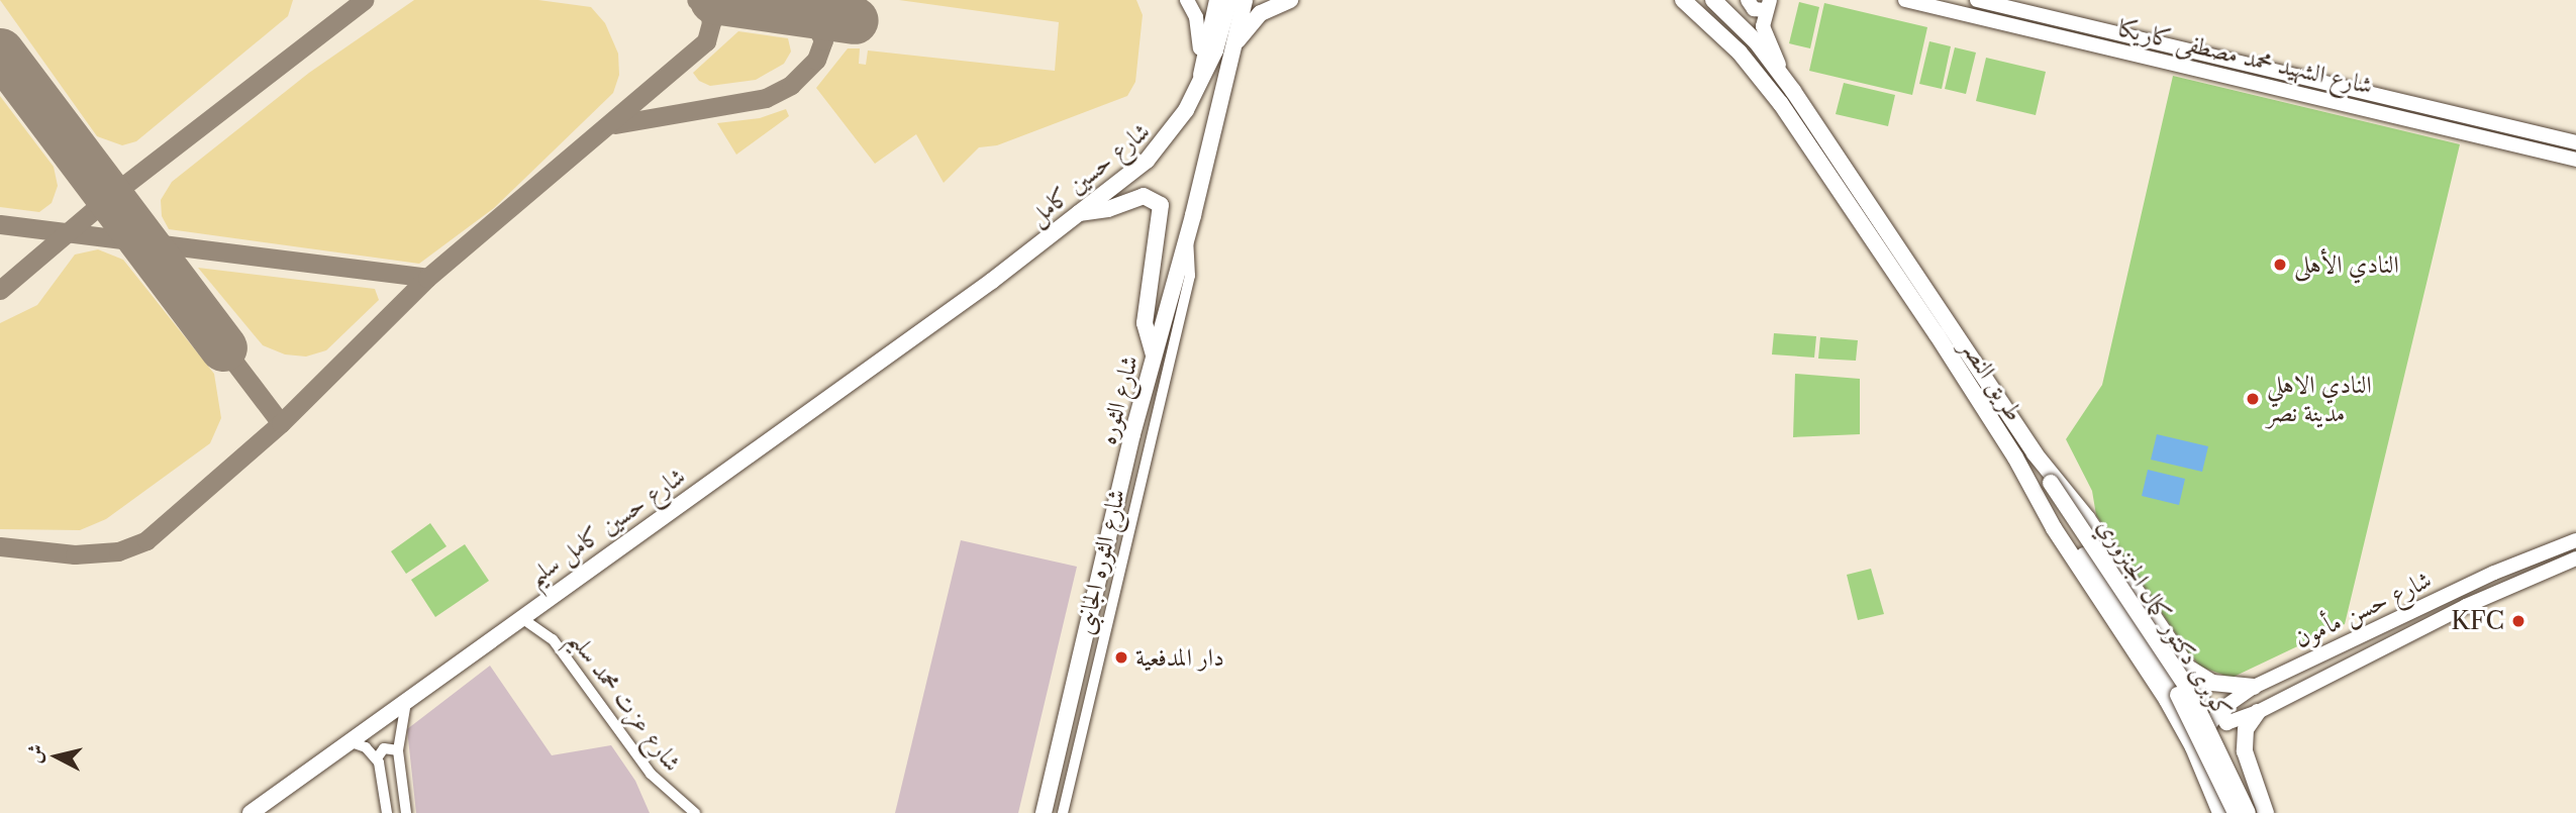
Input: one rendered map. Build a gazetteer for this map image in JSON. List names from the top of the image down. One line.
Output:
{"streets":{"highway":["شارع حسين كامل","طريق النصر","شارع الثوره","شارع حسين كامل سليم","كوبرى دكتور كمال الجنزوري"],"main road":["شارع الشهيد محمد مصطفى كاريكا","شارع حسن مأمون"],"street":["شارع الثوره الجانبى","شارع عزت محمد سليم"]},"crossings":[["شارع حسين كامل","شارع حسين كامل سليم"],["طريق النصر","شارع حسن مأمون"],["طريق النصر","كوبرى دكتور كمال الجنزوري"],["شارع الثوره","شارع الثوره الجانبى"],["شارع حسين كامل سليم","شارع عزت محمد سليم"]],"places":["النادي الأهلى","النادي الاهلي مدينة نصر","KFC","دار المدفعية"],"north":"left"}
